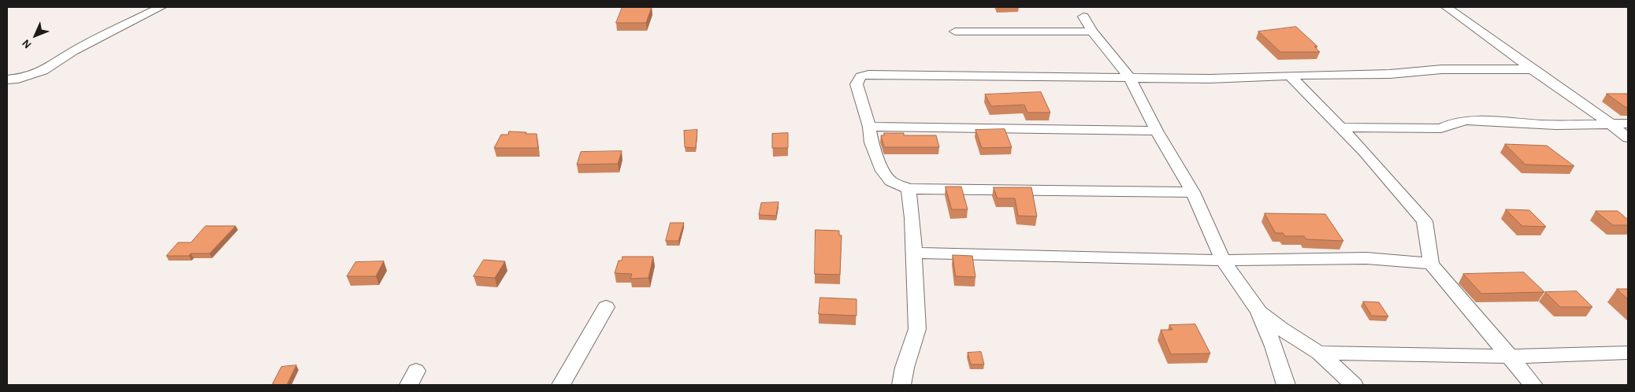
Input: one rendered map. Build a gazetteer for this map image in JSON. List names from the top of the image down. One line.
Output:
{"north":"bottom left"}
